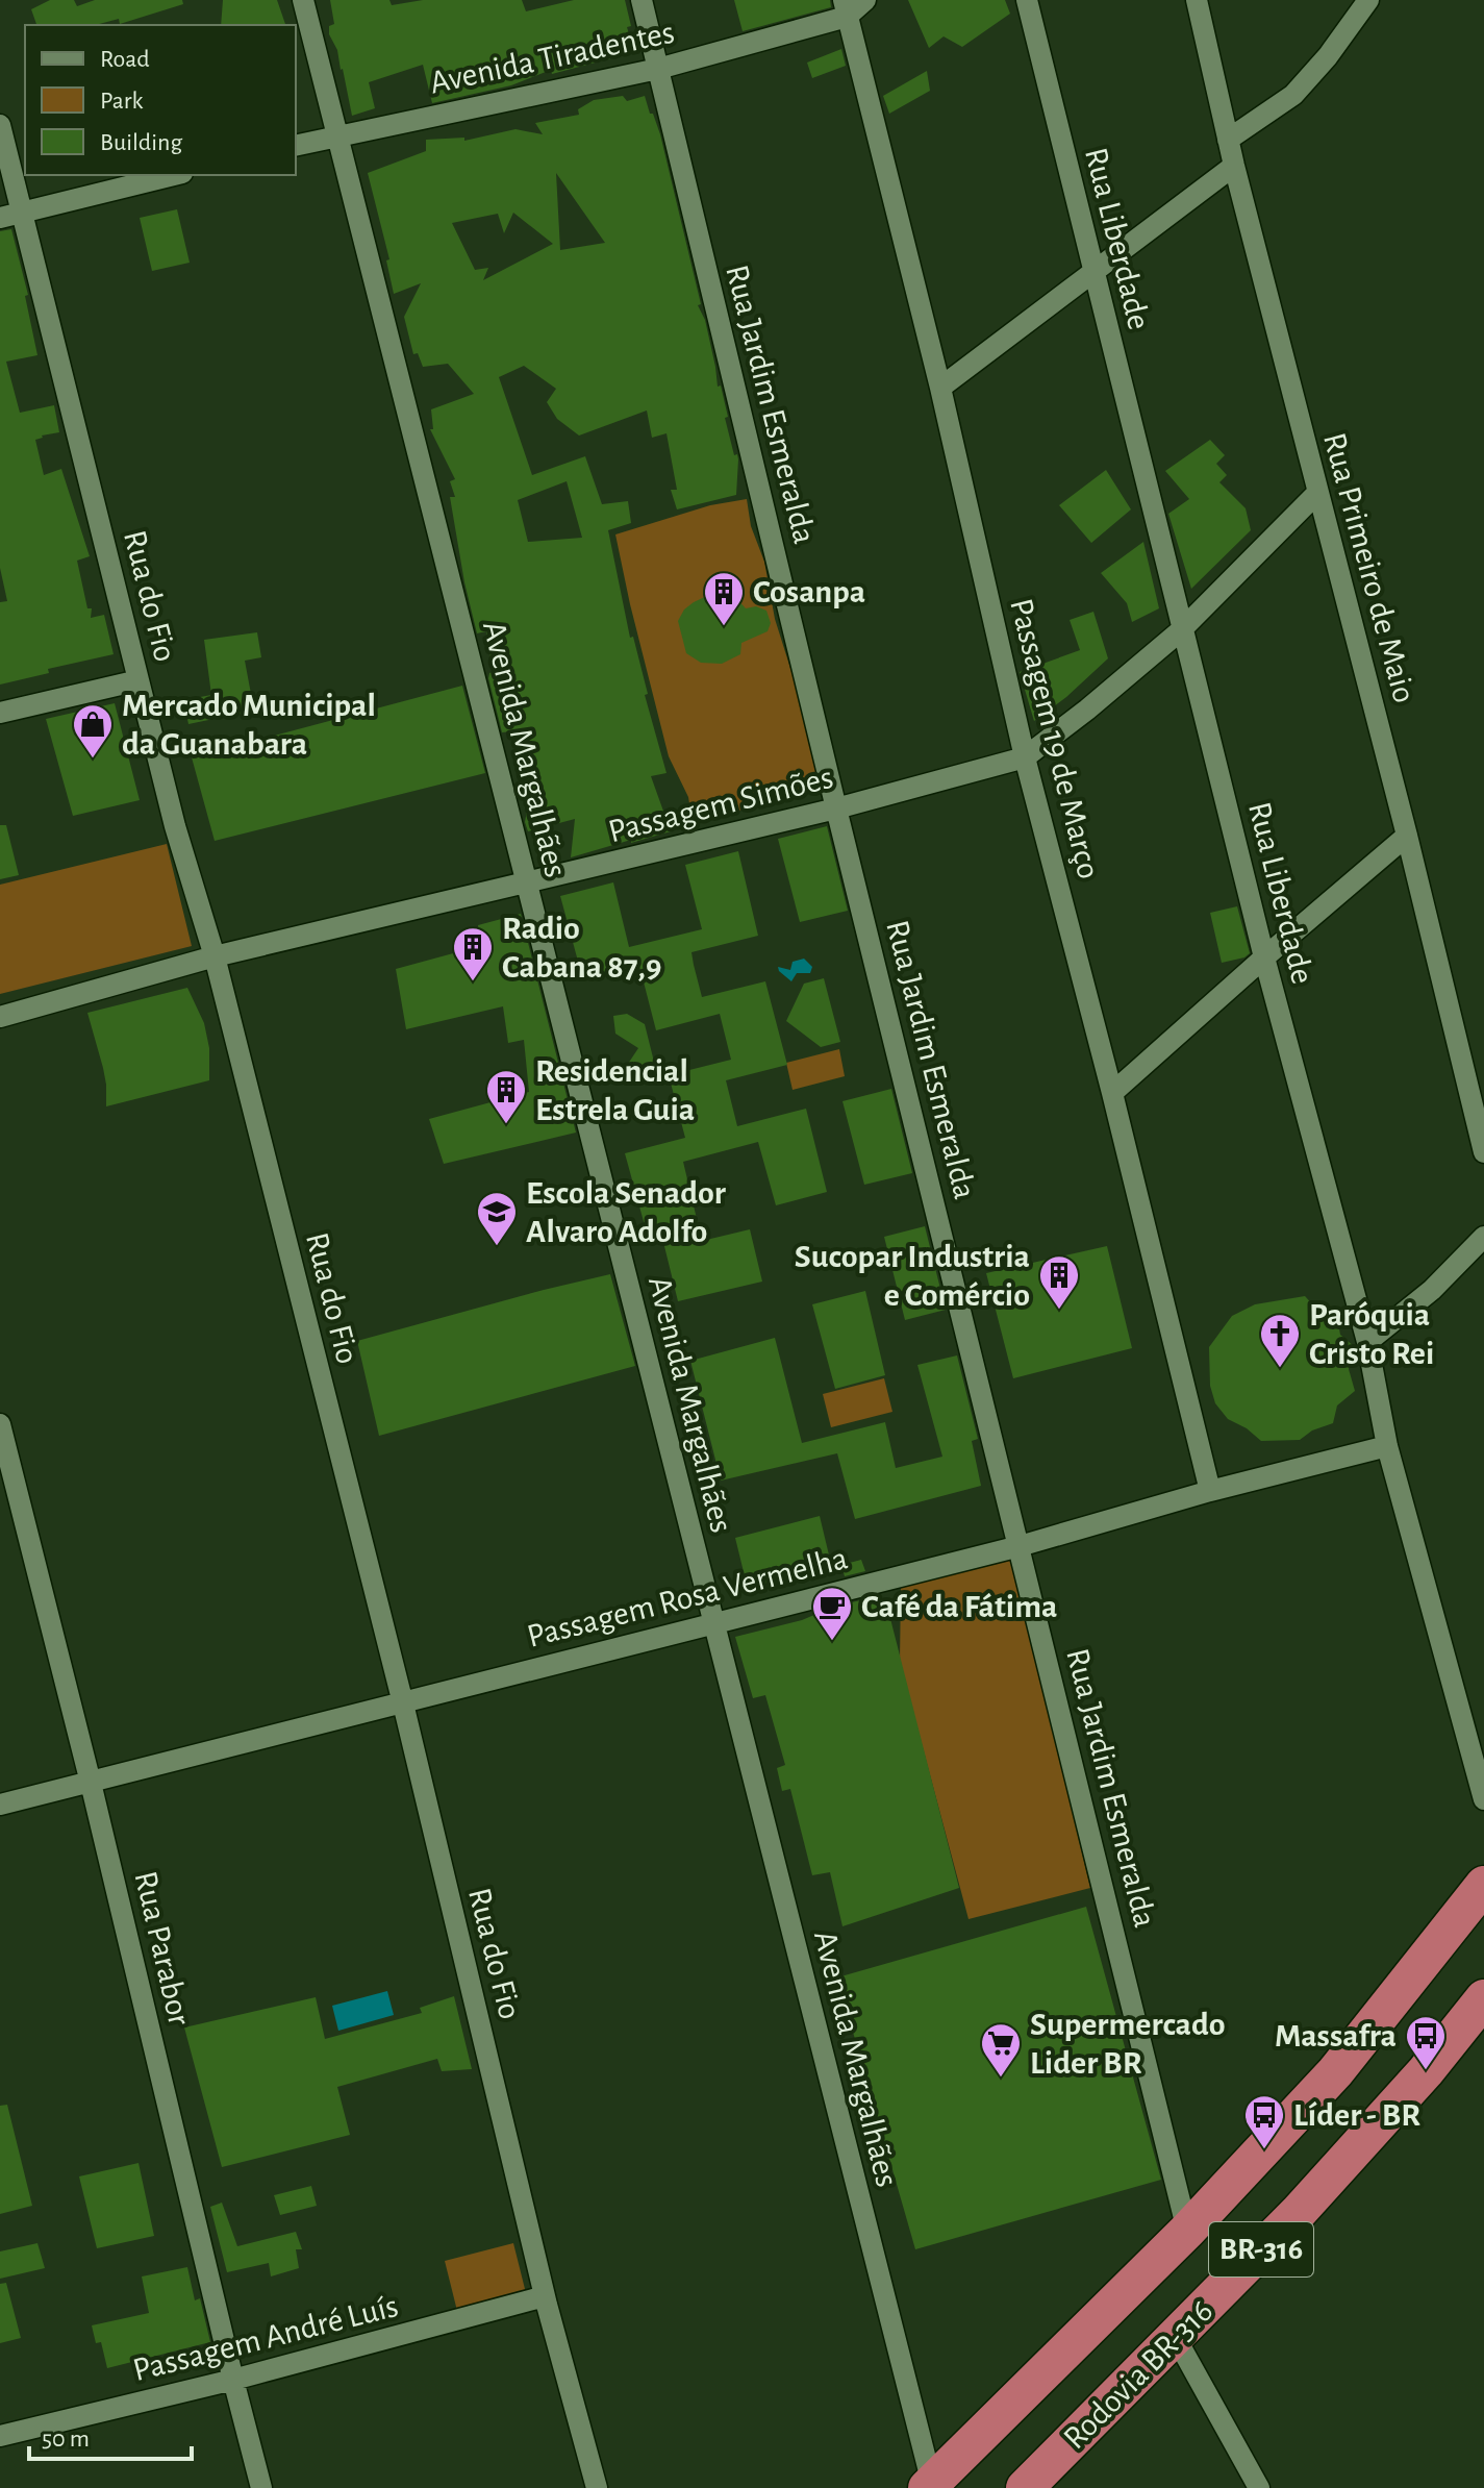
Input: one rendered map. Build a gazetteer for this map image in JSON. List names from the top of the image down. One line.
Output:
{"streets":{"highway":["BR-316","Rodovia BR-316"],"street":["Avenida Tiradentes","Rua Liberdade","Rua Jardim Esmeralda","Rua Primeiro de Maio","Rua do Fio","Passagem 19 de Março","Avenida Margalhães","Passagem Simões","Passagem Rosa Vermelha","Rua Parabor","Passagem André Luís"]},"crossings":[["Avenida Tiradentes","Rua Jardim Esmeralda"],["Avenida Tiradentes","Passagem 19 de Março"],["Avenida Tiradentes","Avenida Margalhães"],["Rua Liberdade","Passagem Simões"],["Rua Liberdade","Passagem Rosa Vermelha"],["Rua Jardim Esmeralda","Passagem Simões"],["Rua Jardim Esmeralda","Passagem Rosa Vermelha"],["Rua Jardim Esmeralda","Rodovia BR-316"],["Rua Primeiro de Maio","Passagem Simões"],["Rua do Fio","Passagem Simões"],["Rua do Fio","Passagem Rosa Vermelha"],["Rua do Fio","Passagem André Luís"],["Passagem 19 de Março","Passagem Simões"],["Passagem 19 de Março","Passagem Rosa Vermelha"],["Avenida Margalhães","Passagem Simões"],["Avenida Margalhães","Passagem Rosa Vermelha"],["Avenida Margalhães","Rodovia BR-316"],["Passagem Rosa Vermelha","Rua Parabor"],["Rua Parabor","Passagem André Luís"]],"places":{"building":["Cosanpa","Radio Cabana 87,9","Residencial Estrela Guia","Sucopar Industria e Comércio"],"shop":["Mercado Municipal da Guanabara"],"school or university":["Escola Senador Alvaro Adolfo"],"church":["Paróquia Cristo Rei"],"cafe":["Café da Fátima"],"bus stop":["Massafra","Líder - BR"],"supermarket":["Supermercado Lider BR"]},"legend":["Road","Park","Building"],"scale_bar":"50 m"}
